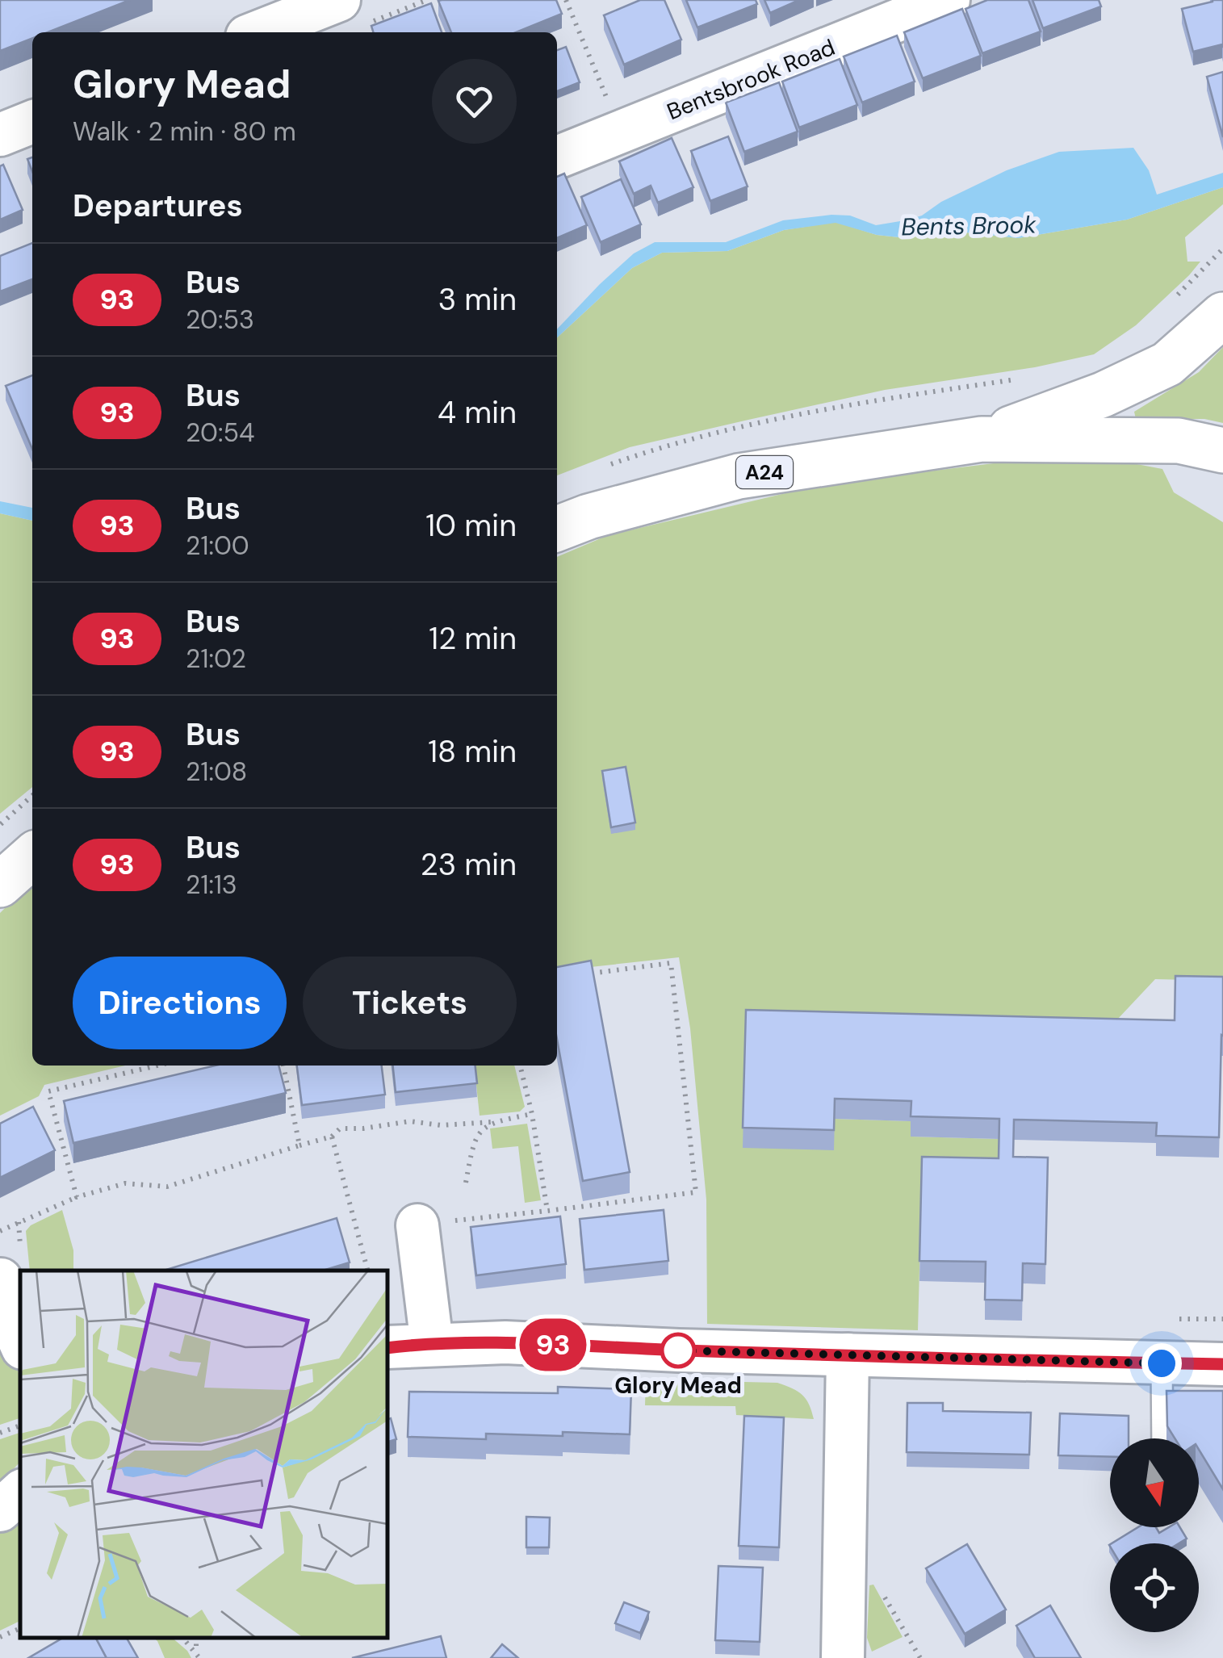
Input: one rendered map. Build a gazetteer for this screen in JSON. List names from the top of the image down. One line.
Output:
{"streets":{"highway":["A24"],"street":["Bentsbrook Road"]},"water":["Bents Brook"],"places":["Glory Mead"],"lines":["bus line 93"],"north":"bottom","page":{"on_map":"93","heading":[["Glory Mead","Walk · 2 min · 80 m"],"Departures"],"list":[{"mark":"93","name":"Bus","note":"20:53","value":"3 min"},{"mark":"93","name":"Bus","note":"20:54","value":"4 min"},{"mark":"93","name":"Bus","note":"21:00","value":"10 min"},{"mark":"93","name":"Bus","note":"21:02","value":"12 min"},{"mark":"93","name":"Bus","note":"21:08","value":"18 min"},{"mark":"93","name":"Bus","note":"21:13","value":"23 min"}],"buttons":["Directions","Tickets"]}}
